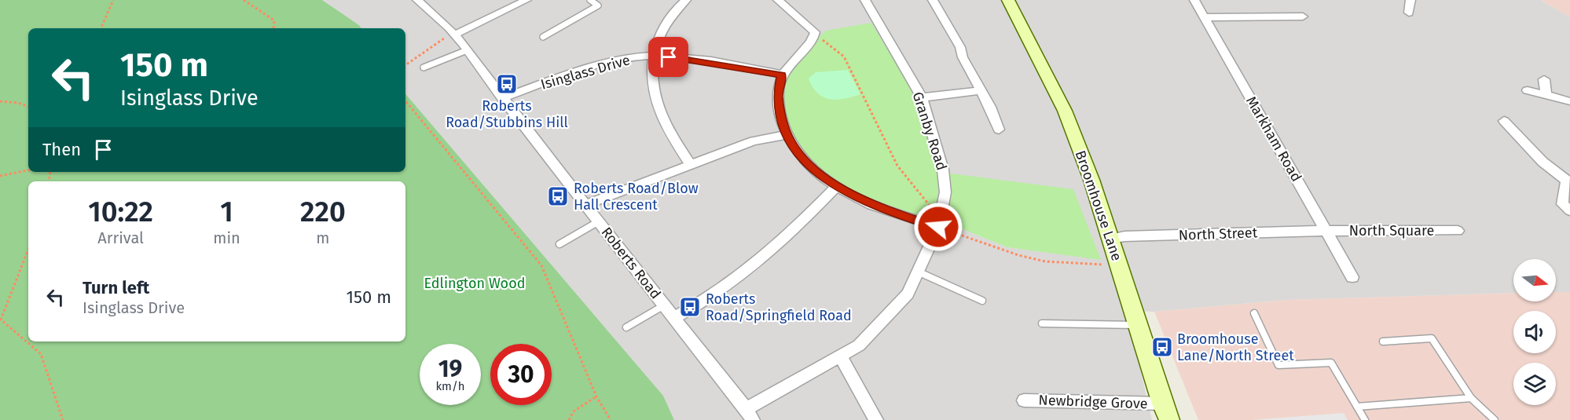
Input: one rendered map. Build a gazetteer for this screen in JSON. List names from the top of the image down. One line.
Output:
{"streets":{"street":["Isinglass Drive","Granby Road","Markham Road","Broomhouse Lane","North Square","North Street","Roberts Road","Newbridge Grove"]},"crossings":[["Isinglass Drive","Roberts Road"],["Granby Road","Roberts Road"],["Markham Road","North Square"],["Markham Road","North Street"],["Broomhouse Lane","North Street"],["Broomhouse Lane","Newbridge Grove"],["North Square","North Street"]],"parks":["Edlington Wood"],"places":{"bus stop":["Roberts Road/Stubbins Hill","Roberts Road/Blow Hall Crescent","Roberts Road/Springfield Road","Broomhouse Lane/North Street"]},"north":"right","page":{"turn":["150 m","Isinglass Drive"],"then":"Then","eta":["10:22","Arrival","1","min","220","m"],"list":[{"name":"Turn left","note":"Isinglass Drive","value":"150 m"}],"speed":"19 km/h","limit":"30"}}
